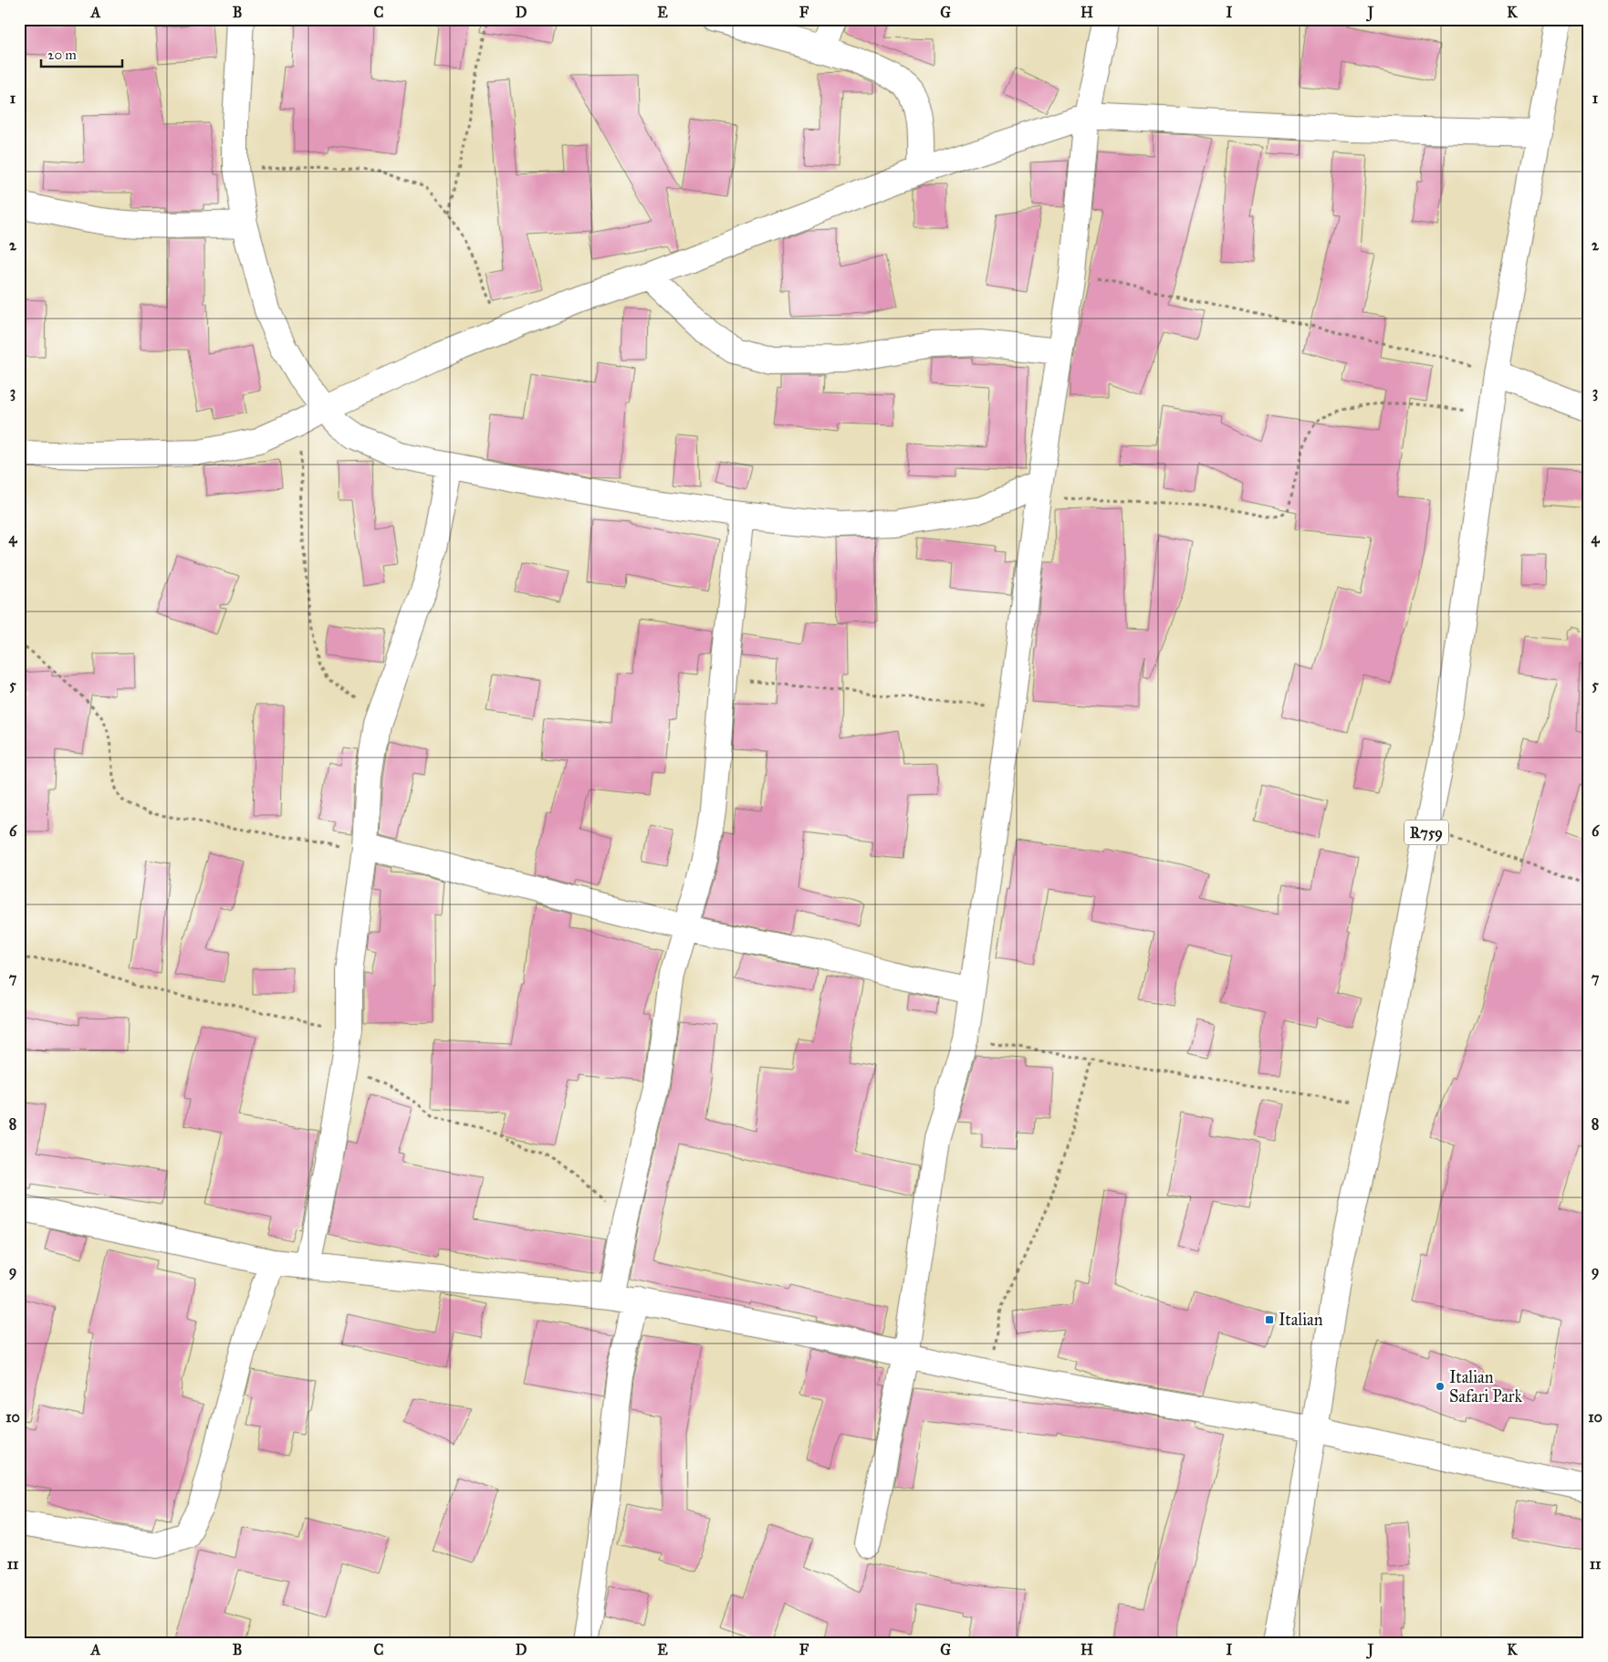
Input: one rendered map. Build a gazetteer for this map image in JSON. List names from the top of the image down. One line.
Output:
{"streets":{"street":["R759"]},"places":{"transit":["Italian"],"other":["Italian Safari Park"]},"scale_bar":"20 m","grid":{"columns":["A","B","C","D","E","F","G","H","I","J","K"],"rows":["1","2","3","4","5","6","7","8","9","10","11"]}}
